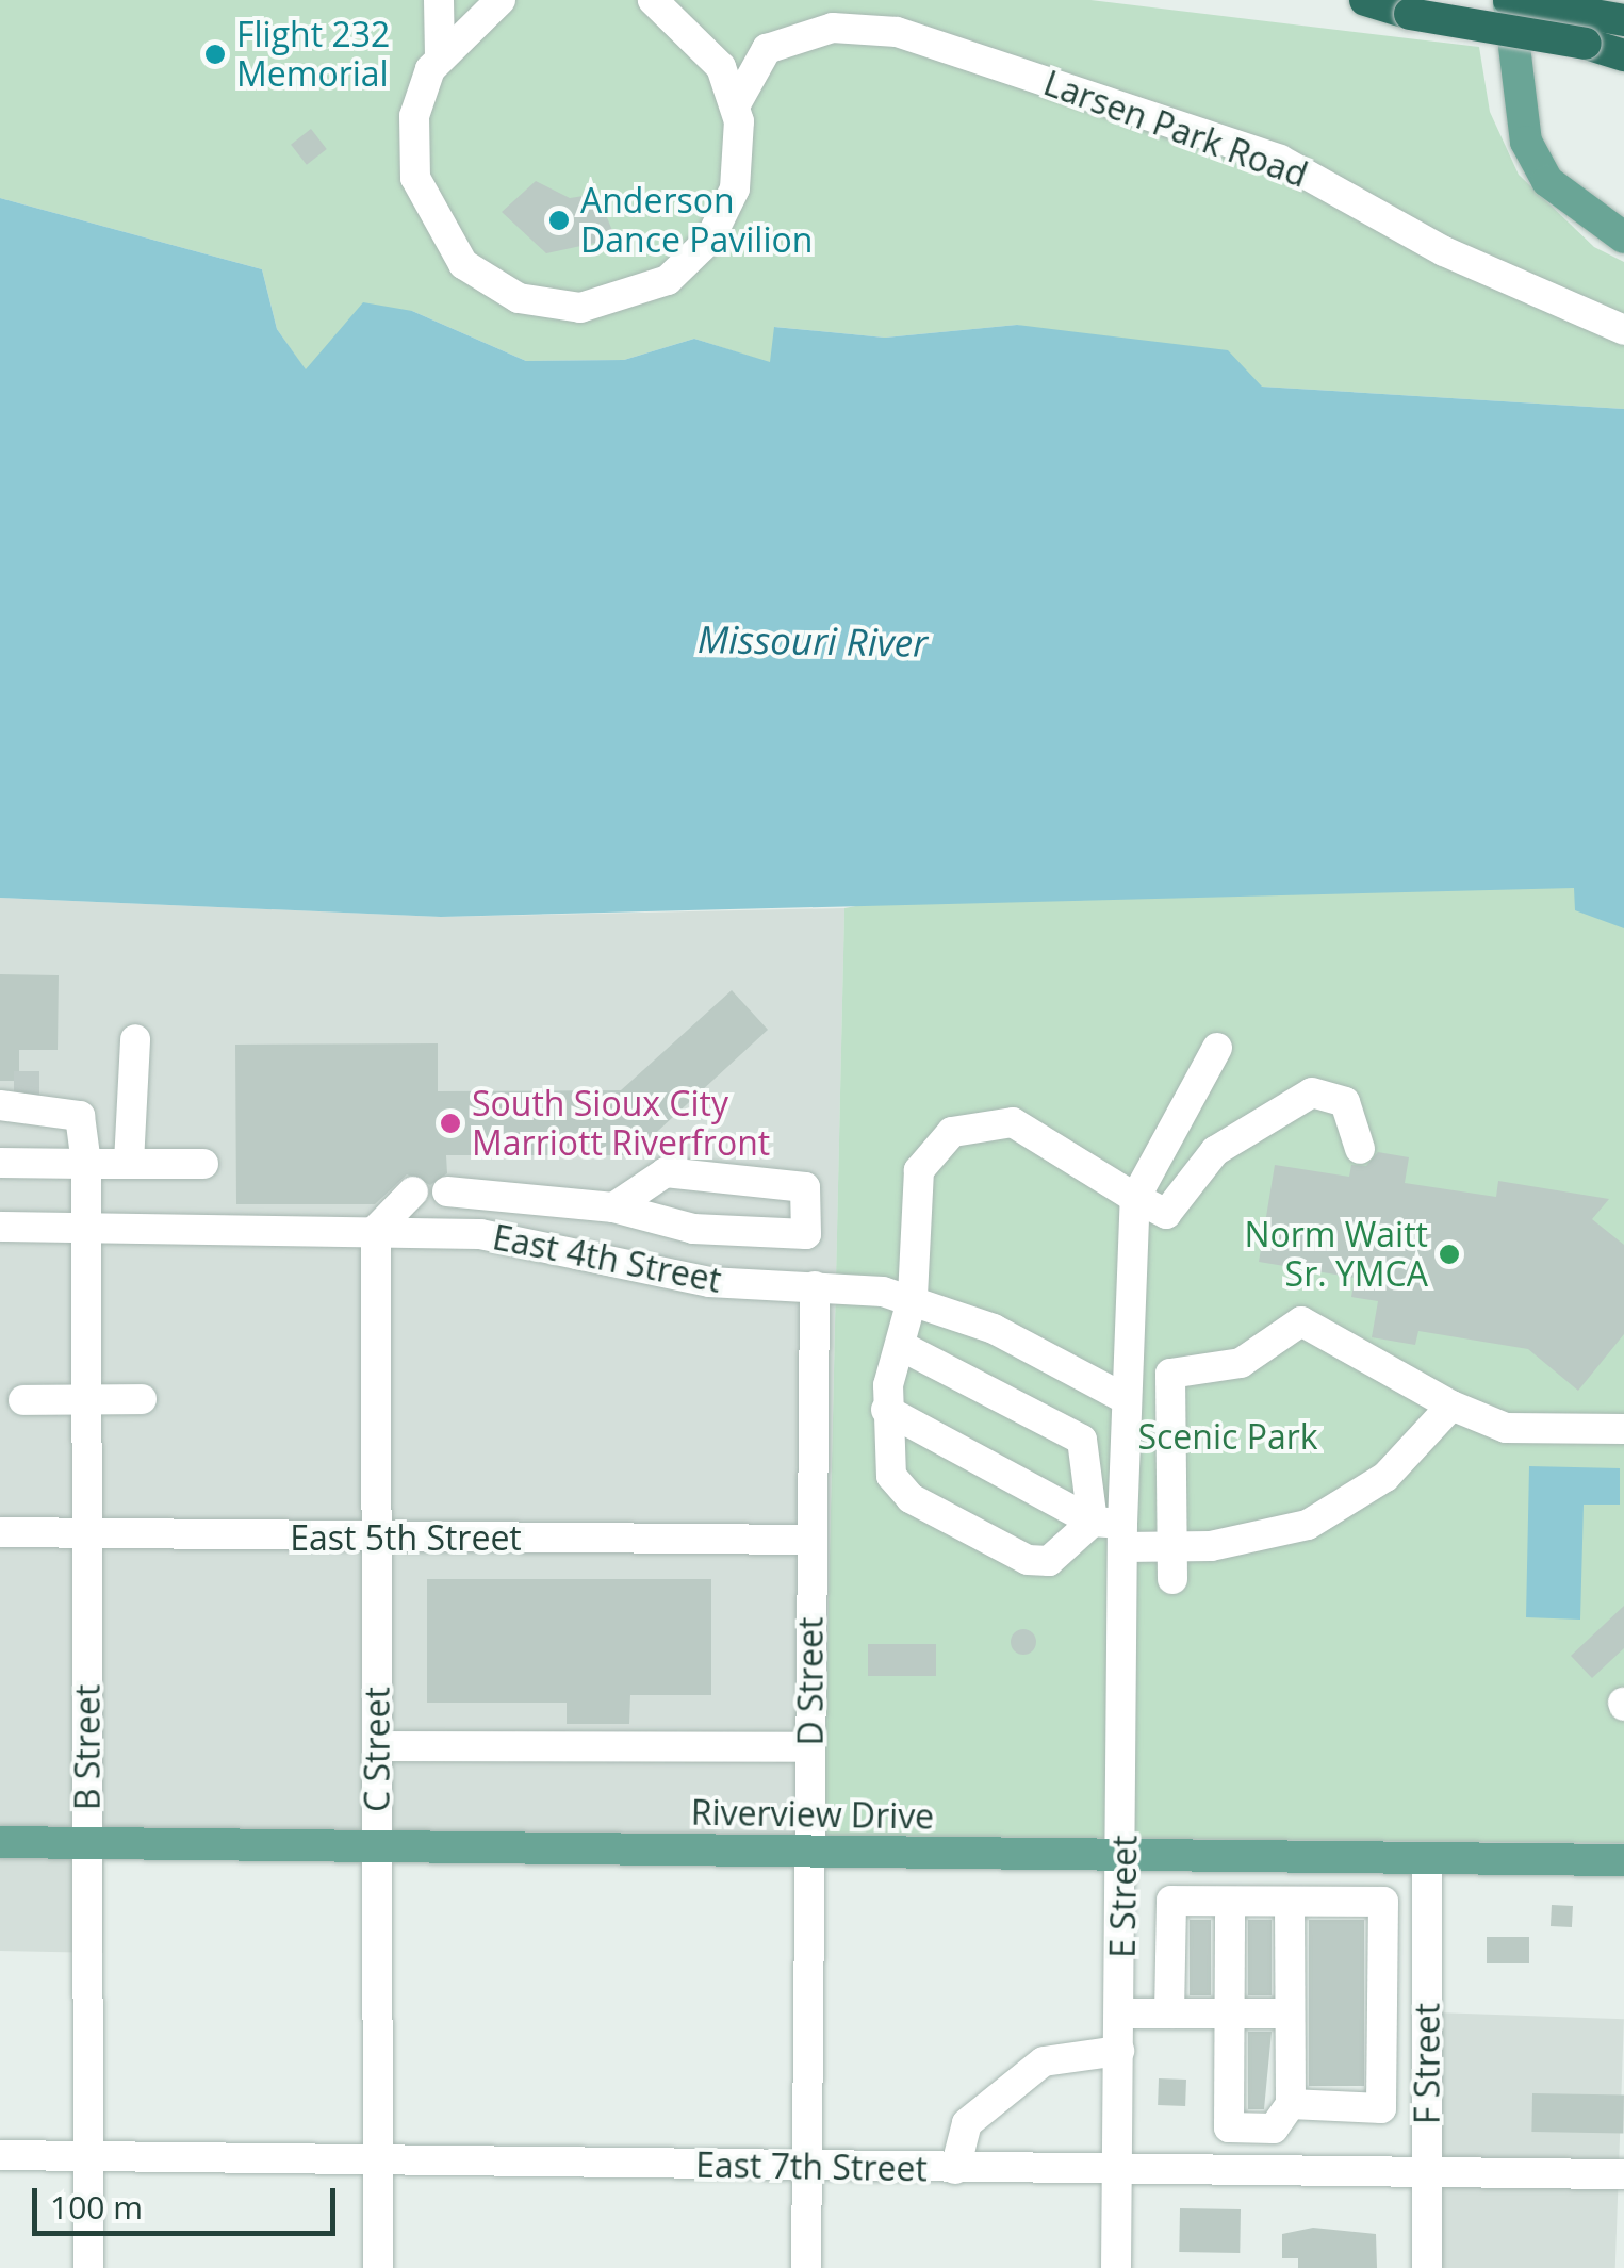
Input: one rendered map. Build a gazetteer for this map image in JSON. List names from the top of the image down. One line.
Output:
{"streets":{"main road":["Riverview Drive"],"street":["Larsen Park Road","East 4th Street","East 5th Street","D Street","B Street","C Street","E Street","F Street","East 7th Street"]},"crossings":[["East 4th Street","D Street"],["East 4th Street","B Street"],["East 4th Street","C Street"],["East 4th Street","E Street"],["East 5th Street","D Street"],["East 5th Street","B Street"],["East 5th Street","C Street"],["D Street","Riverview Drive"],["D Street","East 7th Street"],["B Street","Riverview Drive"],["B Street","East 7th Street"],["C Street","Riverview Drive"],["C Street","East 7th Street"],["Riverview Drive","E Street"],["Riverview Drive","F Street"],["E Street","East 7th Street"],["F Street","East 7th Street"]],"water":["Missouri River"],"parks":["Scenic Park"],"places":["Flight 232 Memorial","Anderson Dance Pavilion","South Sioux City Marriott Riverfront","Norm Waitt Sr. YMCA"],"scale_bar":"100 m"}
